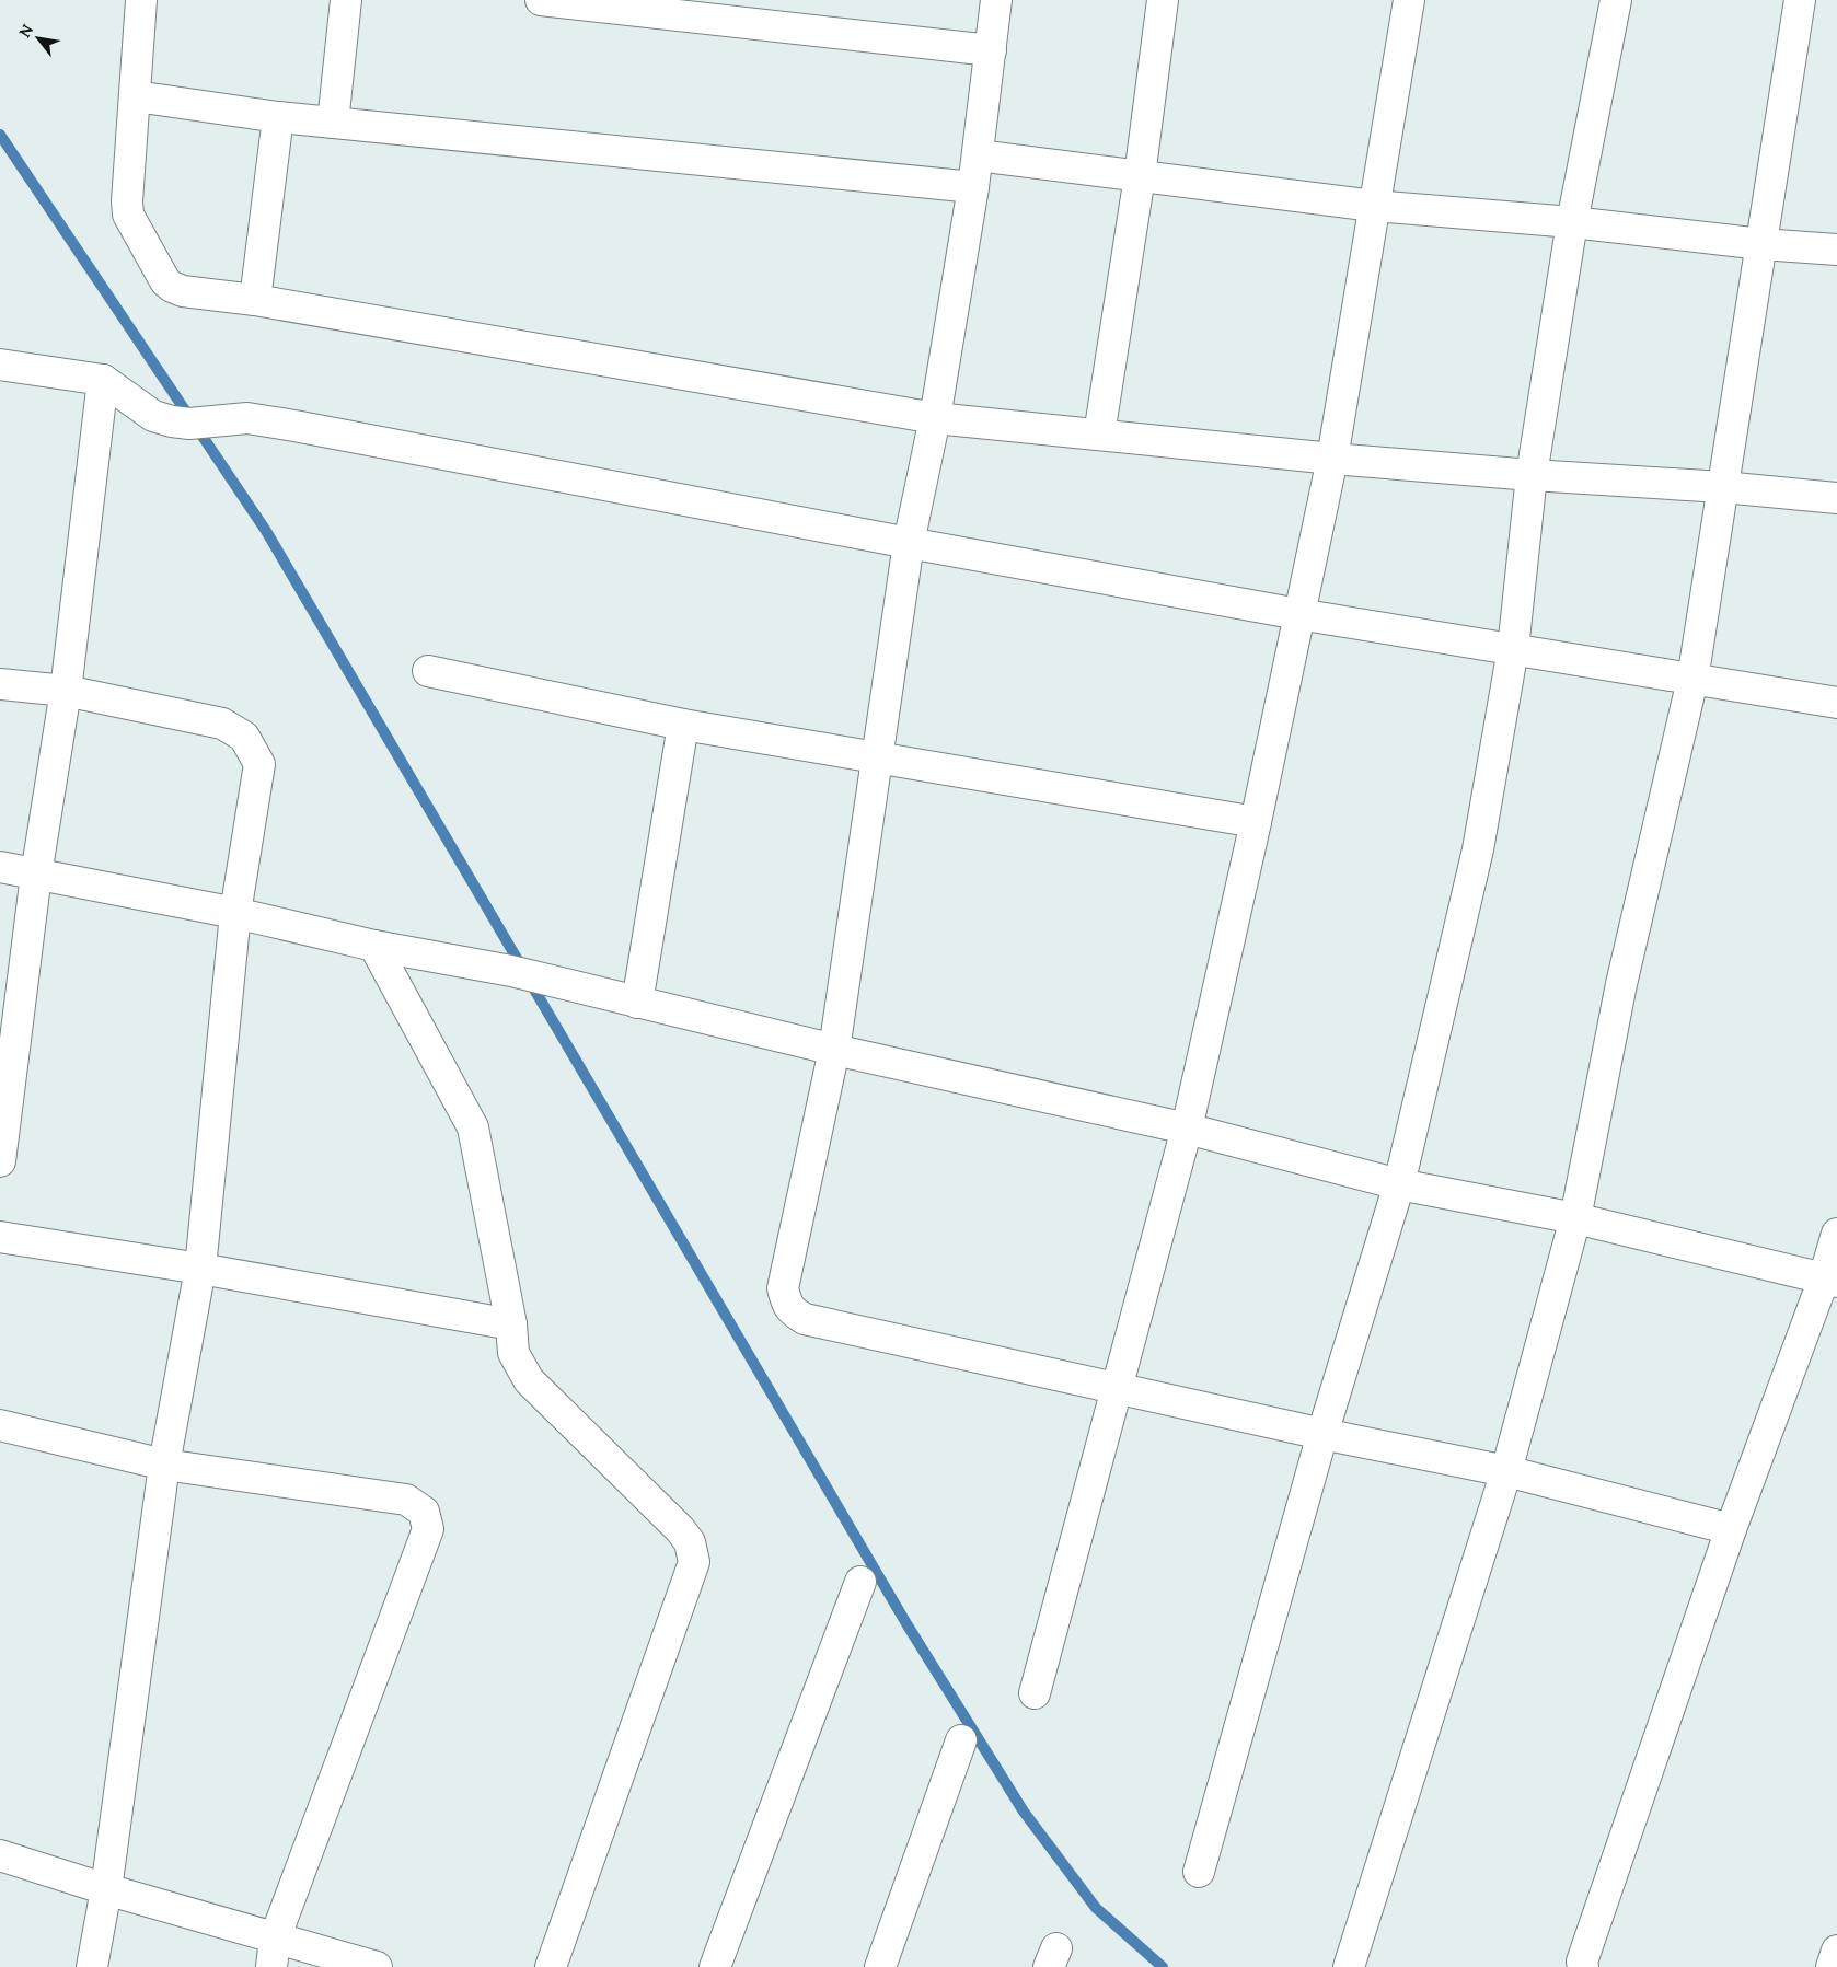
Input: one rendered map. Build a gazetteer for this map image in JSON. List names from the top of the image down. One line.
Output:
{"north":"top left"}
